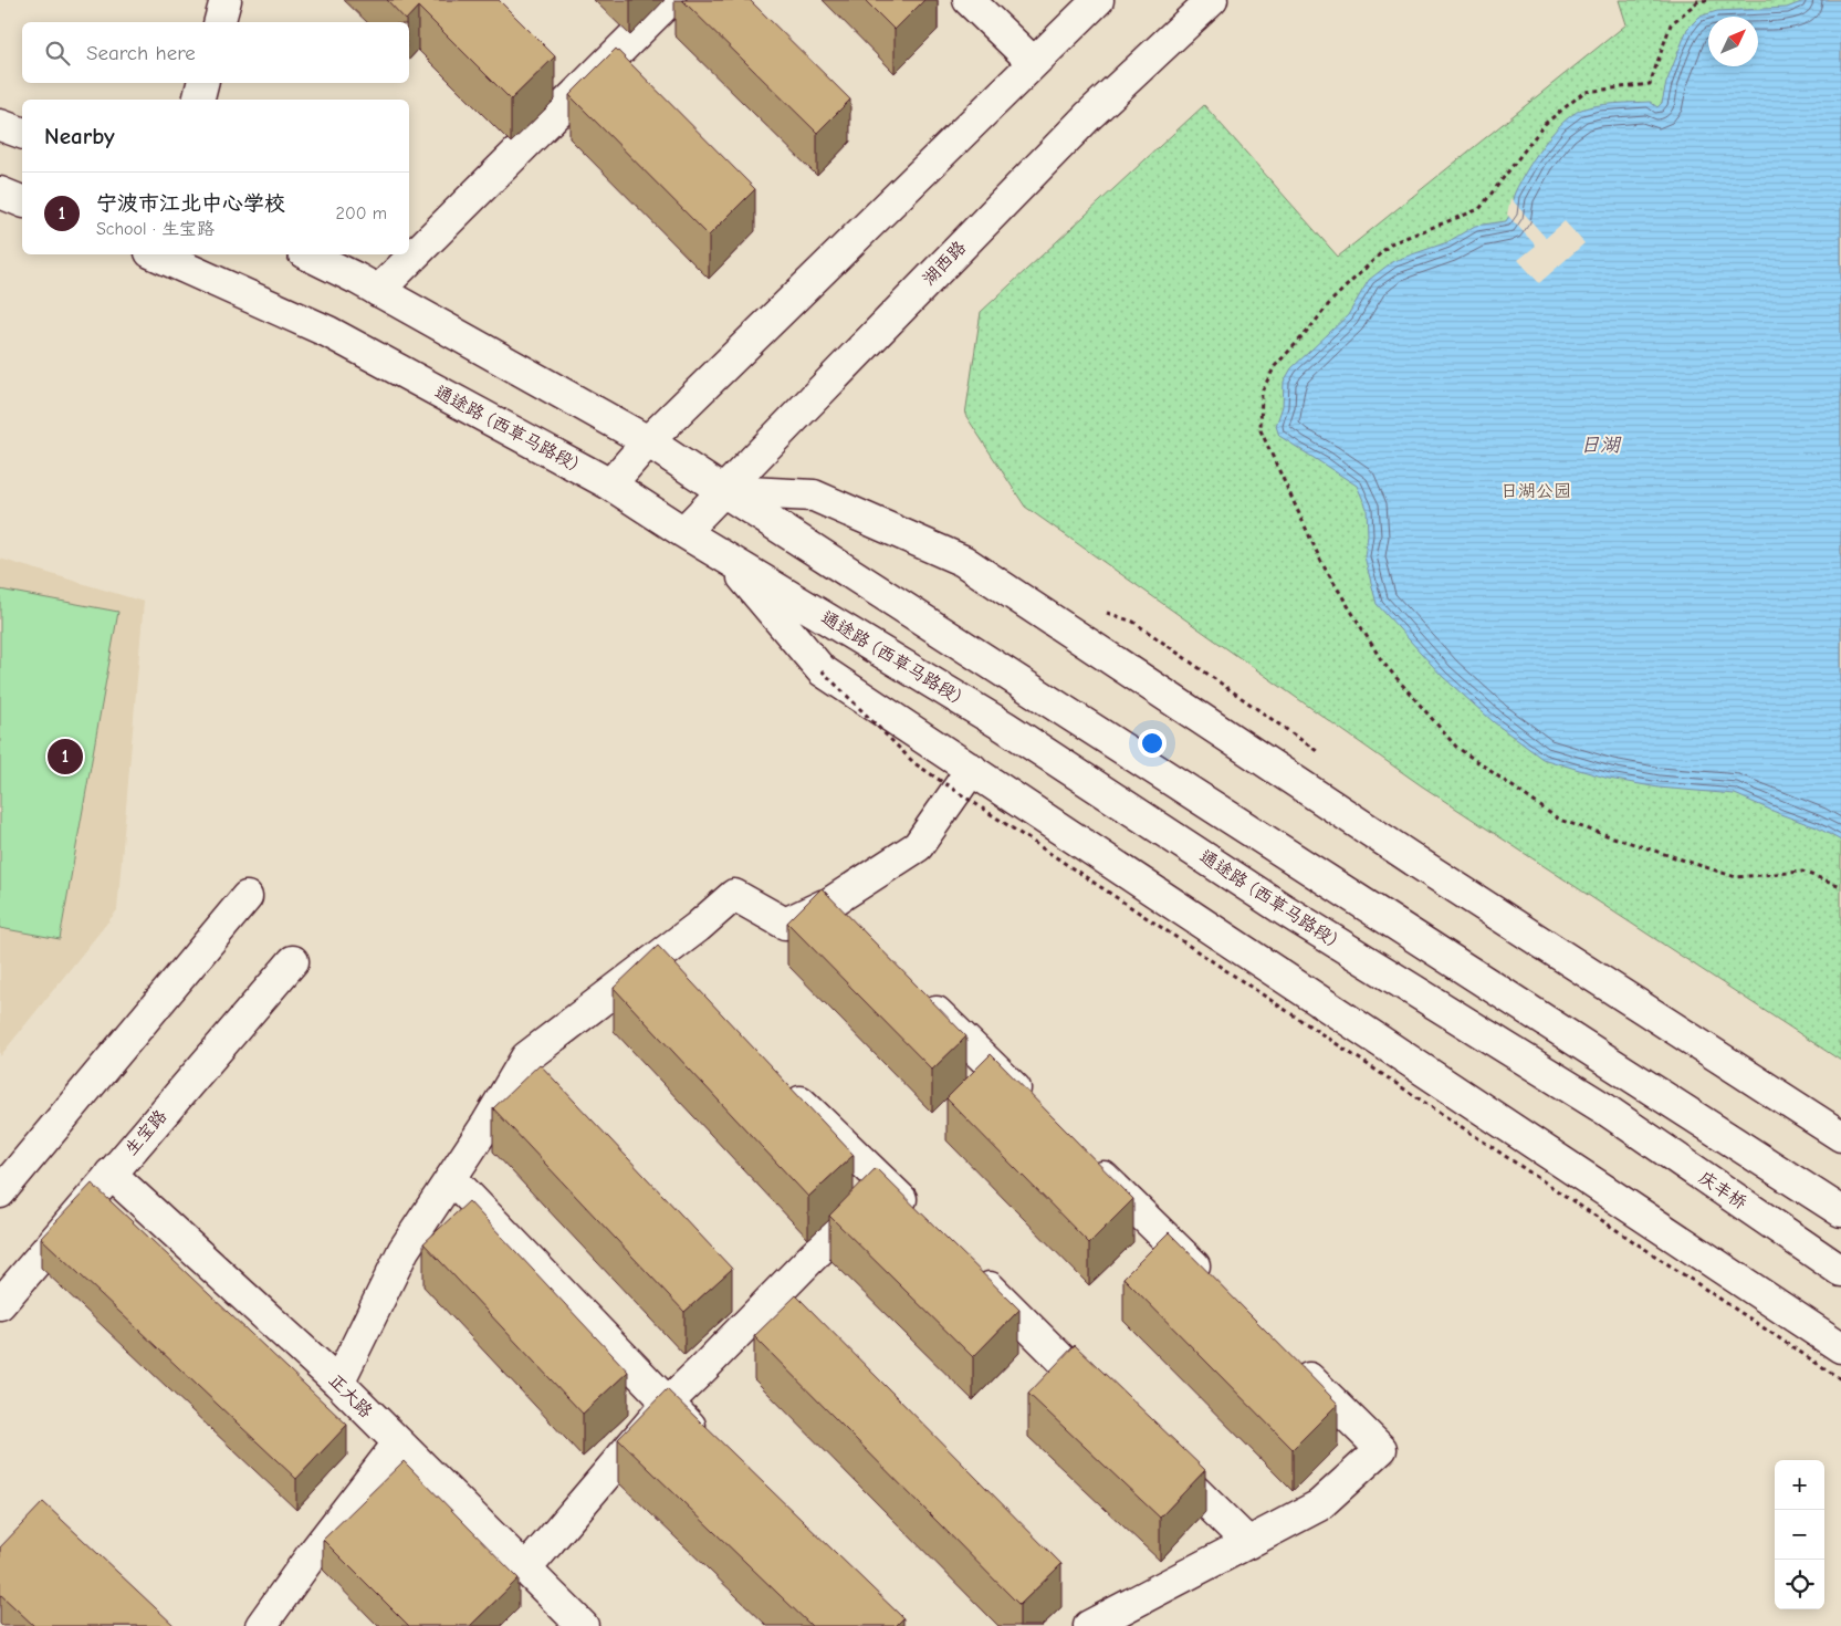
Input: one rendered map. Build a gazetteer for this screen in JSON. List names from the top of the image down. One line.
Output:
{"streets":{"main road":["湖西路","通途路 (西草马路段)","生宝路","庆丰桥","正大路"]},"crossings":[["湖西路","通途路 (西草马路段)"],["通途路 (西草马路段)","庆丰桥"],["生宝路","正大路"]],"water":["日湖"],"parks":["日湖公园"],"north":"top right","page":{"search":"Search here","heading":"Nearby","list":[{"mark":"1","name":"宁波市江北中心学校","note":"School · 生宝路","value":"200 m"}],"pins":"1","map_buttons":["+","−"]}}
